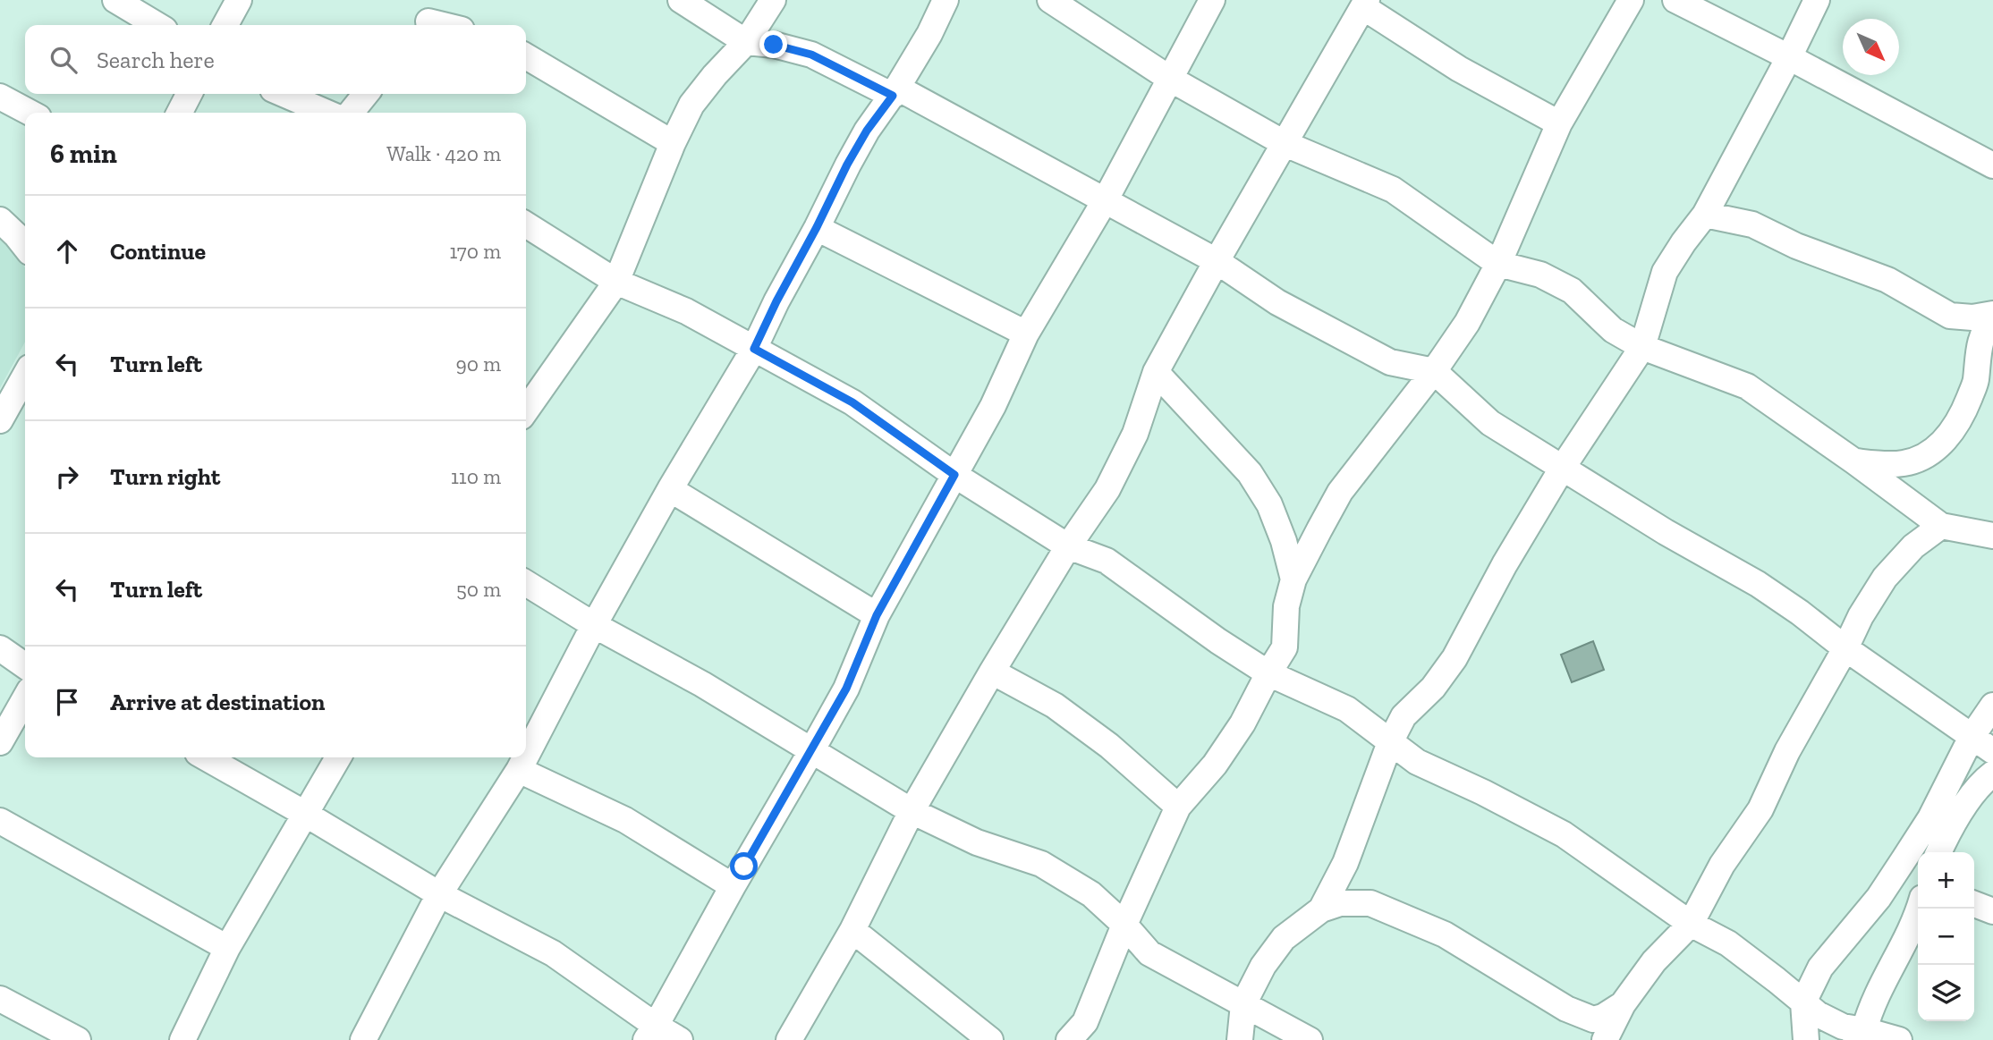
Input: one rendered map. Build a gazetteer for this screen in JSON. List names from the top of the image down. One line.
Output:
{"north":"bottom right","page":{"search":"Search here","heading":["6 min","Walk · 420 m"],"list":[["Continue","170 m"],["Turn left","90 m"],["Turn right","110 m"],["Turn left","50 m"],"Arrive at destination"],"map_buttons":["+","−"]}}
